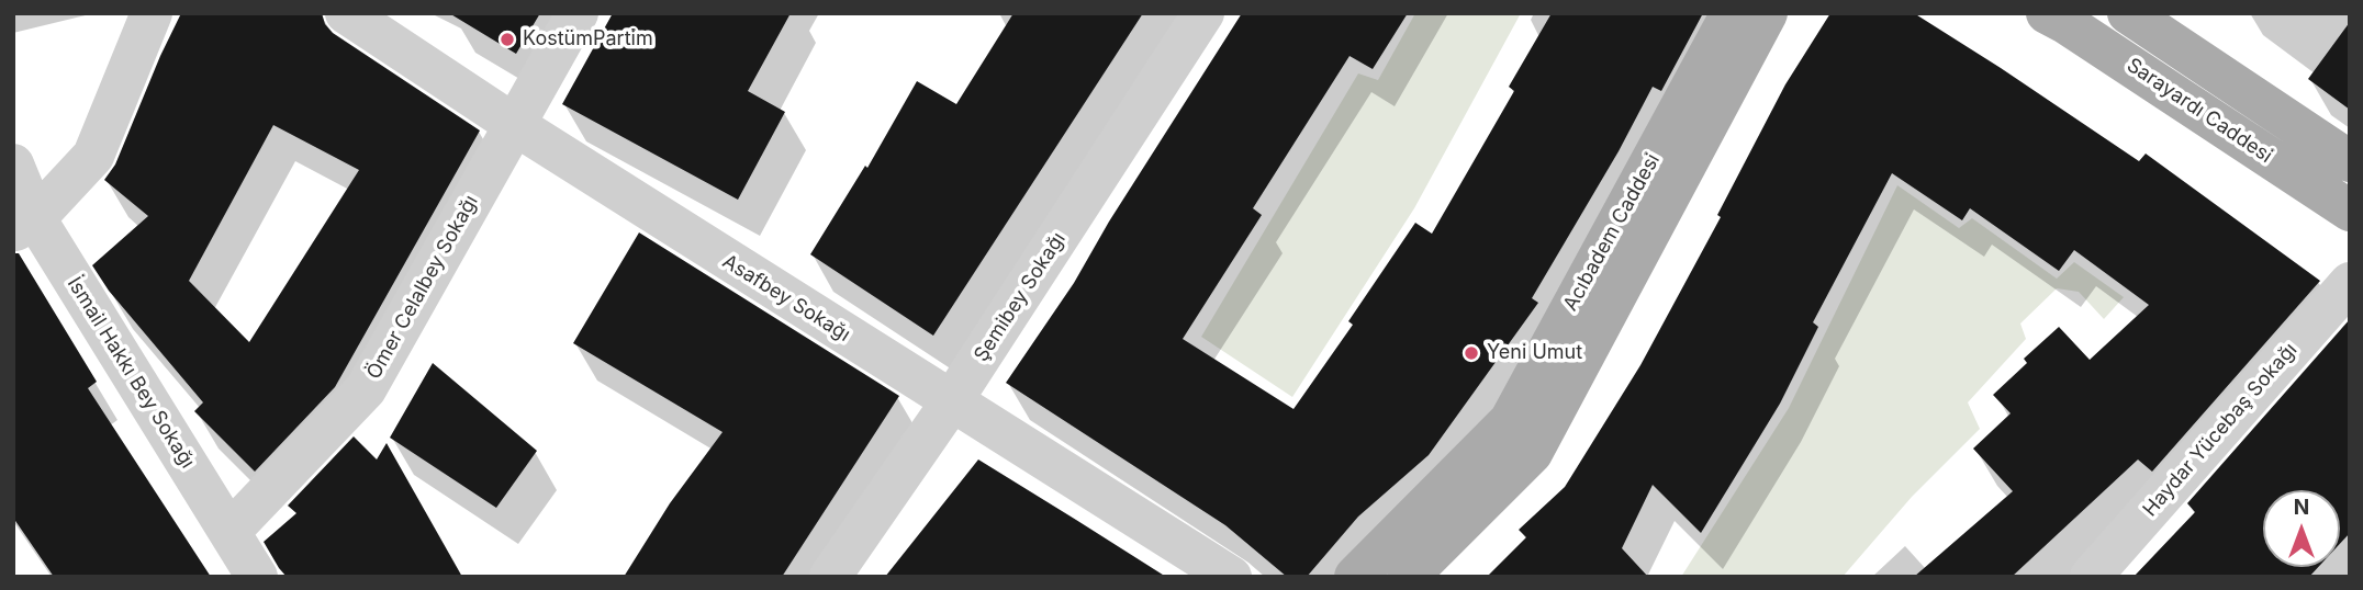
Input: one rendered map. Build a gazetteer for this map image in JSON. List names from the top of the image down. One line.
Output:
{"streets":{"main road":["Sarayardı Caddesi","Acıbadem Caddesi"],"street":["Ömer Celalbey Sokağı","Şemibey Sokağı","Asafbey Sokağı","İsmail Hakkı Bey Sokağı","Haydar Yücebaş Sokağı"]},"crossings":[["Ömer Celalbey Sokağı","Asafbey Sokağı"],["Ömer Celalbey Sokağı","İsmail Hakkı Bey Sokağı"],["Şemibey Sokağı","Asafbey Sokağı"]],"places":["KostümPartim","Yeni Umut"],"north":"top"}
